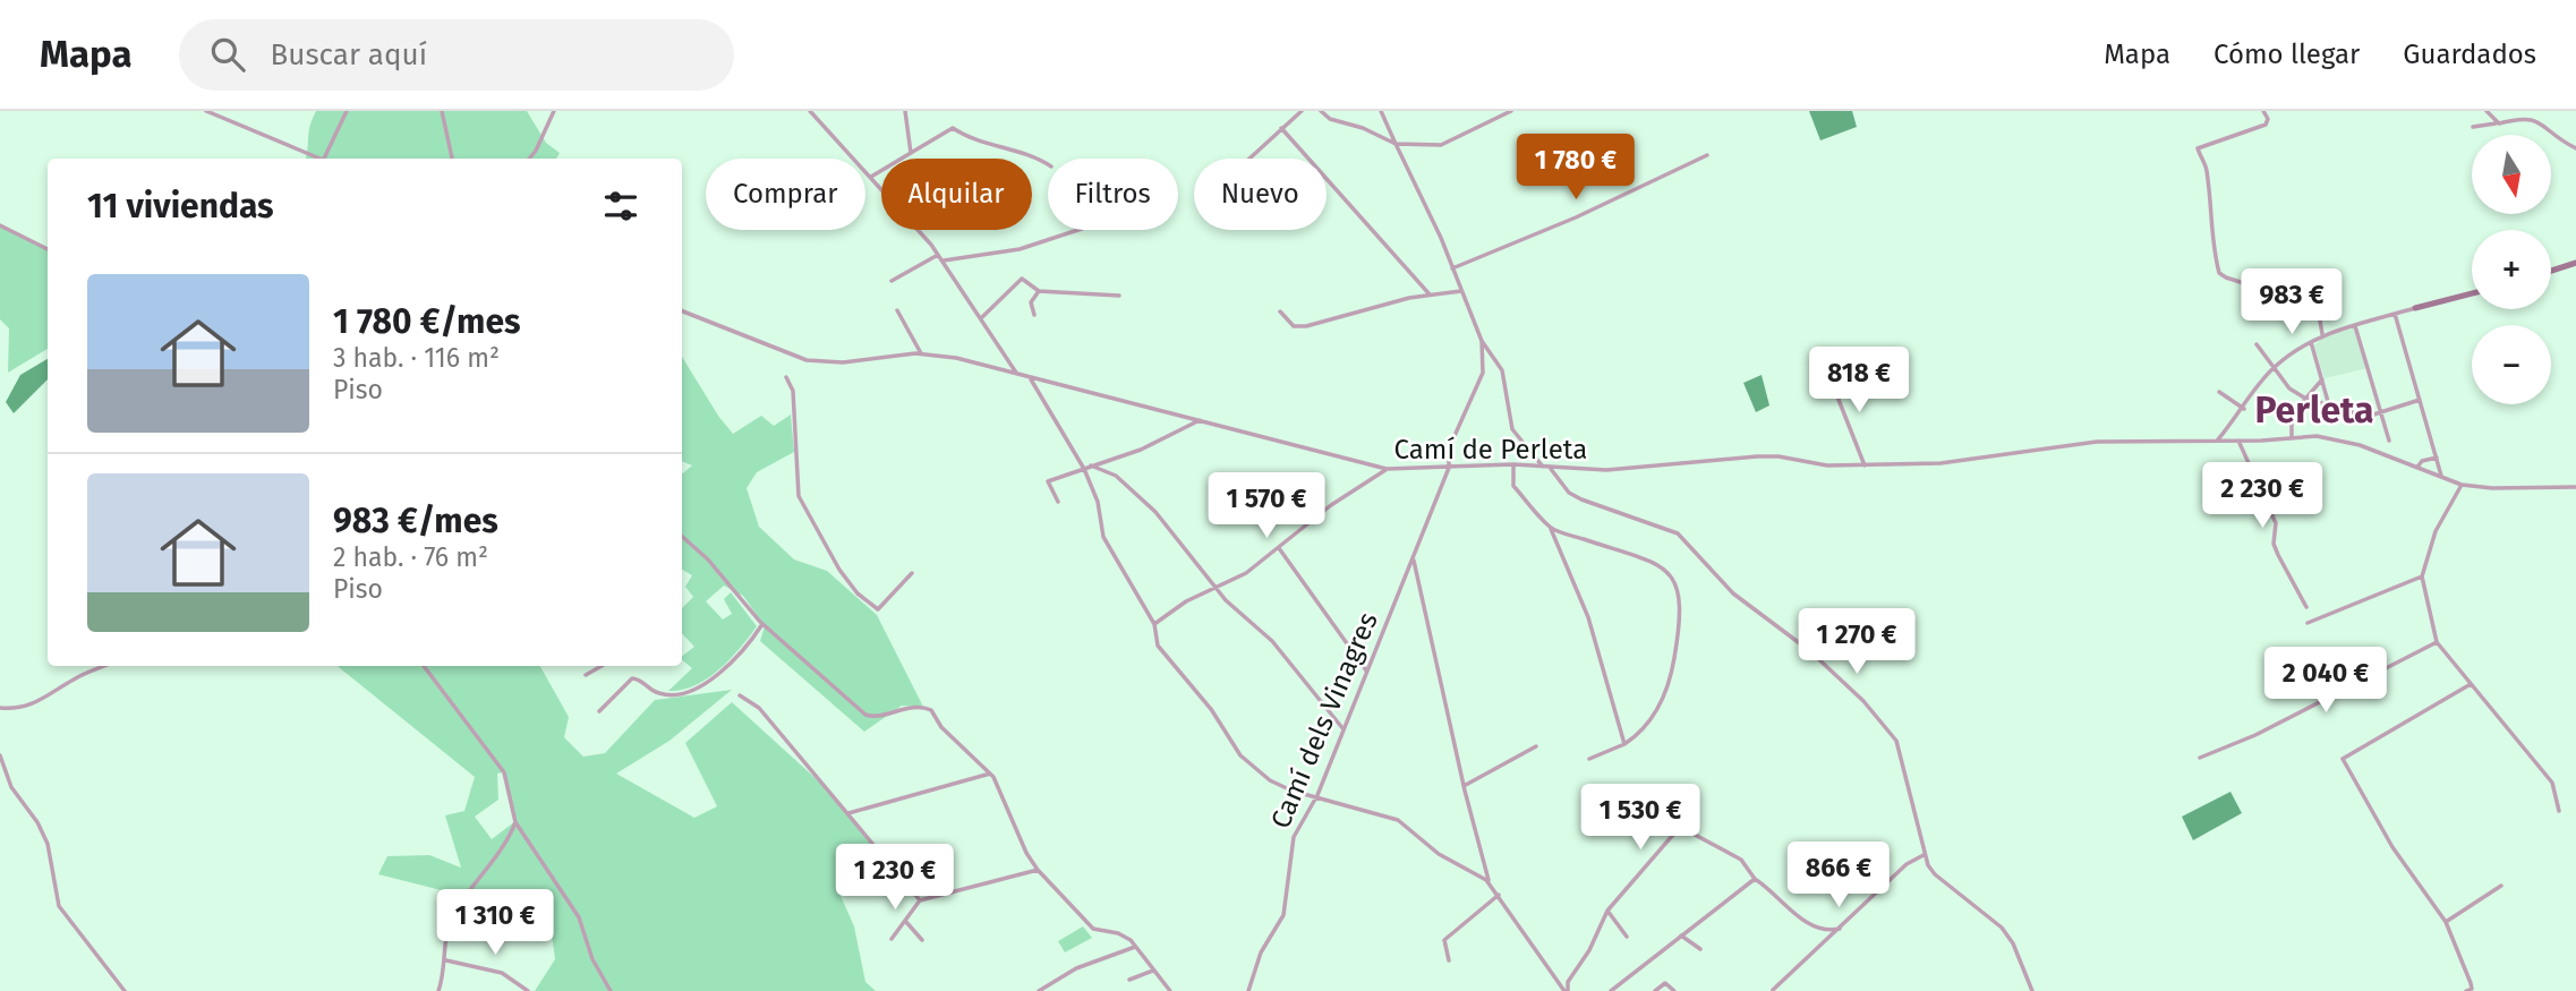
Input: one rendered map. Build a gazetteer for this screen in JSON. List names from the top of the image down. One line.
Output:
{"streets":{"street":["Camí de Perleta","Camí dels Vinagres"]},"crossings":[["Camí de Perleta","Camí dels Vinagres"]],"districts":["Perleta"],"north":"bottom","page":{"header":"Mapa","search":"Buscar aquí","nav":["Mapa","Cómo llegar","Guardados"],"price":["1 780 €","983 €","818 €","2 230 €","1 570 €","1 270 €","2 040 €","1 530 €","866 €","1 230 €","1 310 €"],"map_buttons":["+","−"],"chip":["Comprar","Alquilar","Filtros","Nuevo"],"heading":"11 viviendas","list":[{"name":"1 780 €/mes","note":"3 hab. · 116 m² · Piso"},{"name":"983 €/mes","note":"2 hab. · 76 m² · Piso"}]}}
